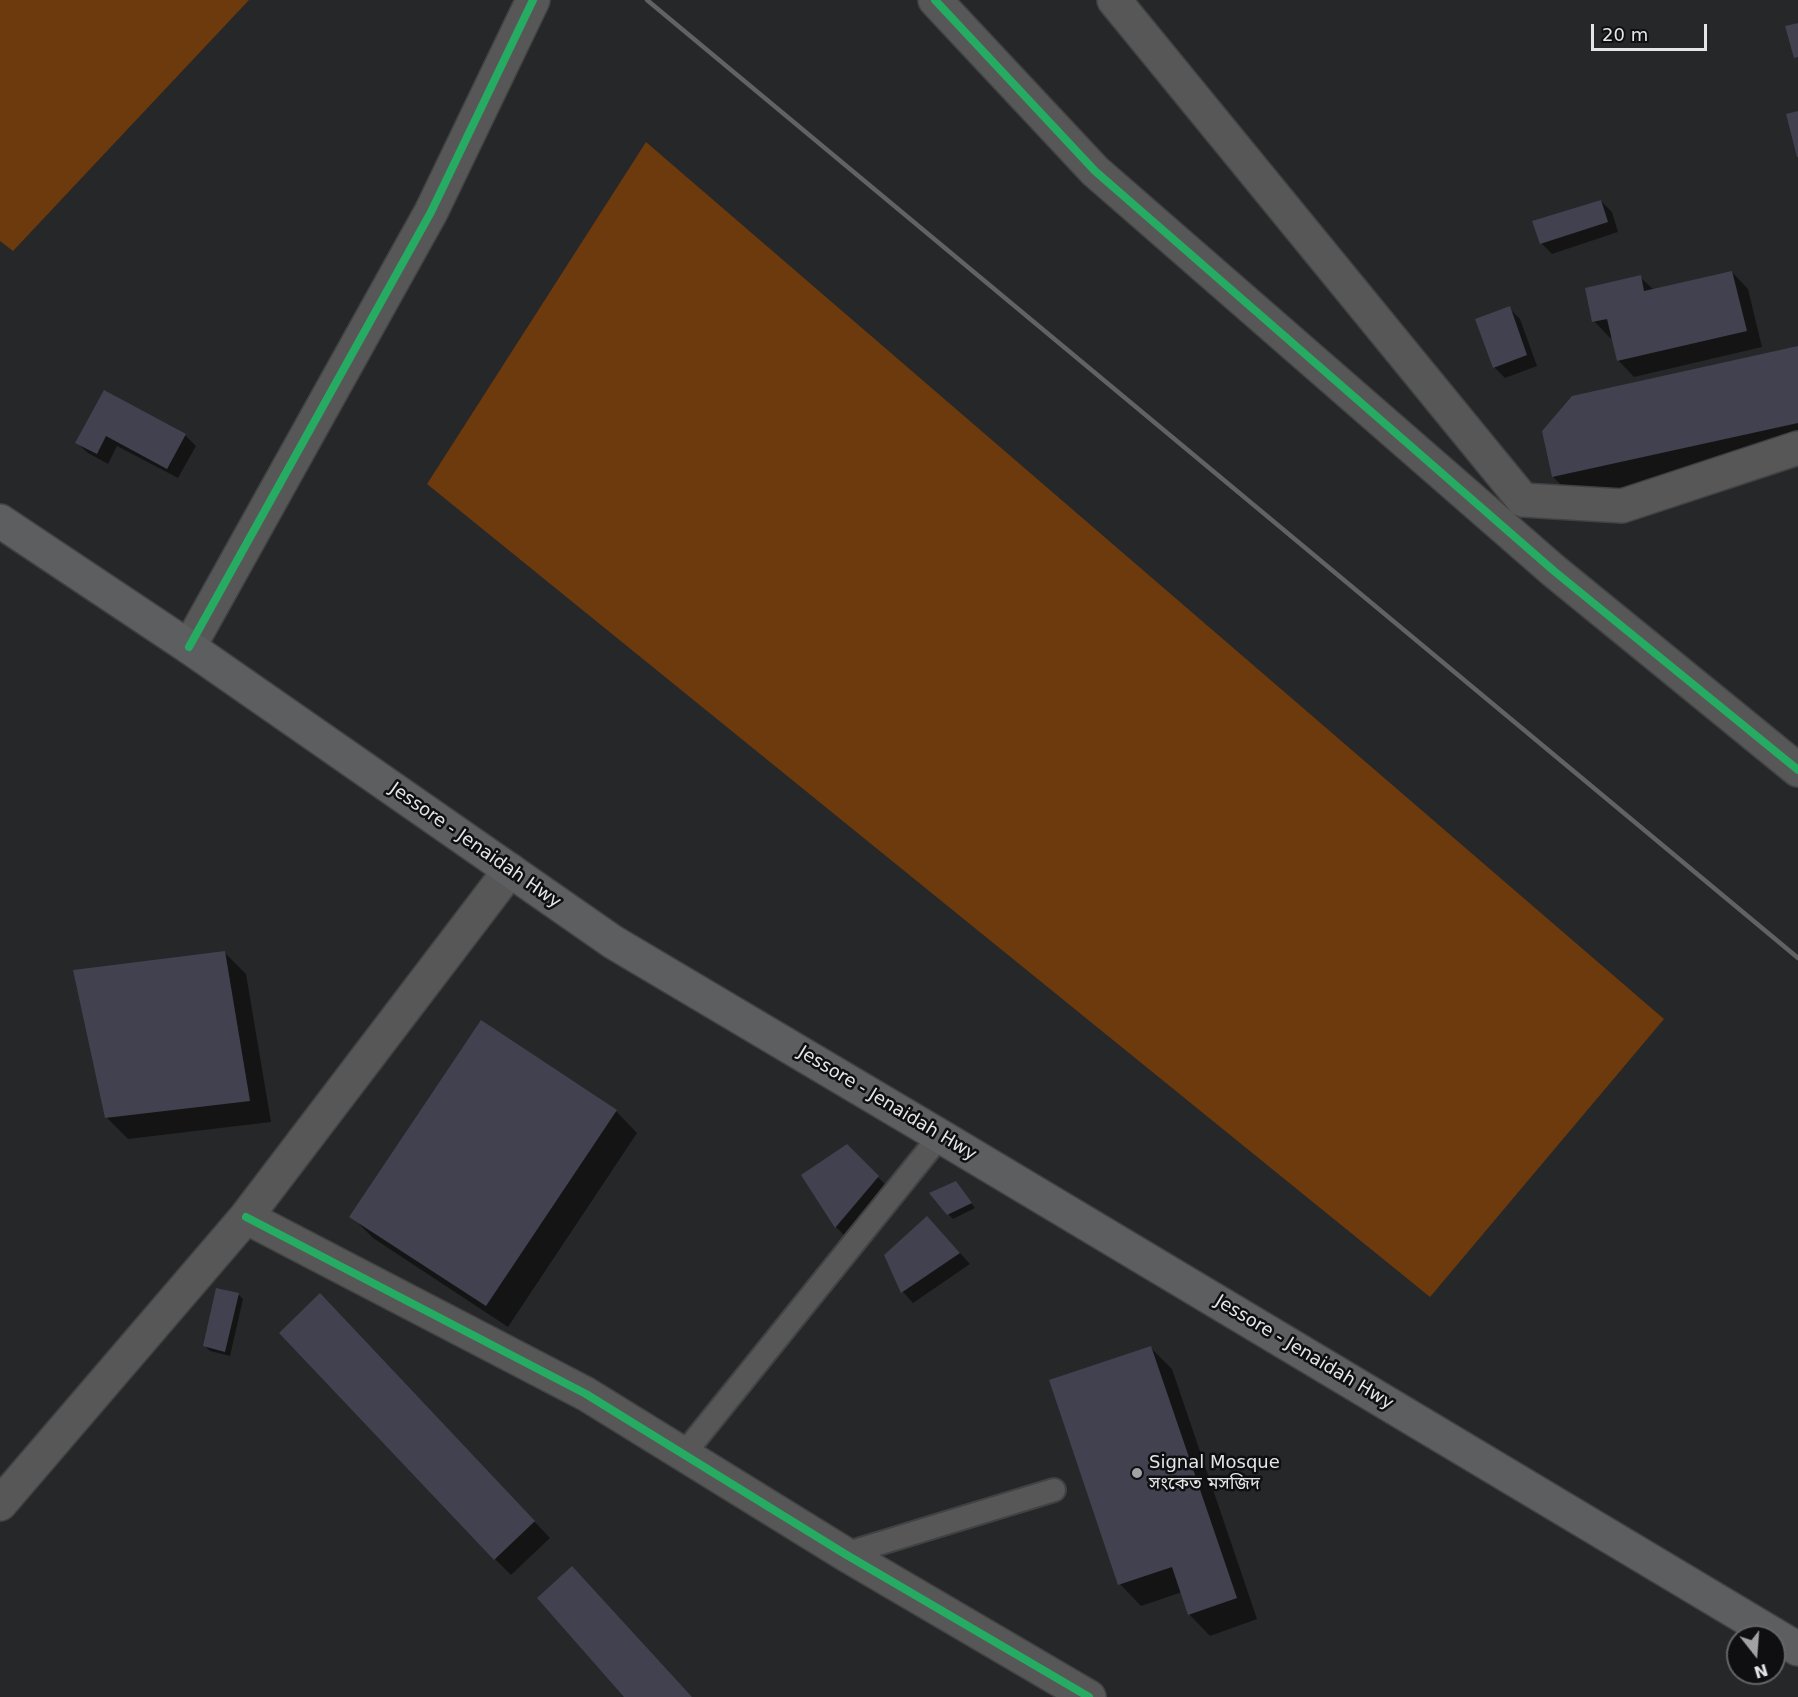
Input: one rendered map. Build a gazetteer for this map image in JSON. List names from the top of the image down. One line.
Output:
{"streets":{"highway":["Jessore - Jenaidah Hwy"]},"places":["Signal Mosque সংকেত মসজিদ"],"scale_bar":"20 m","north":"bottom"}
